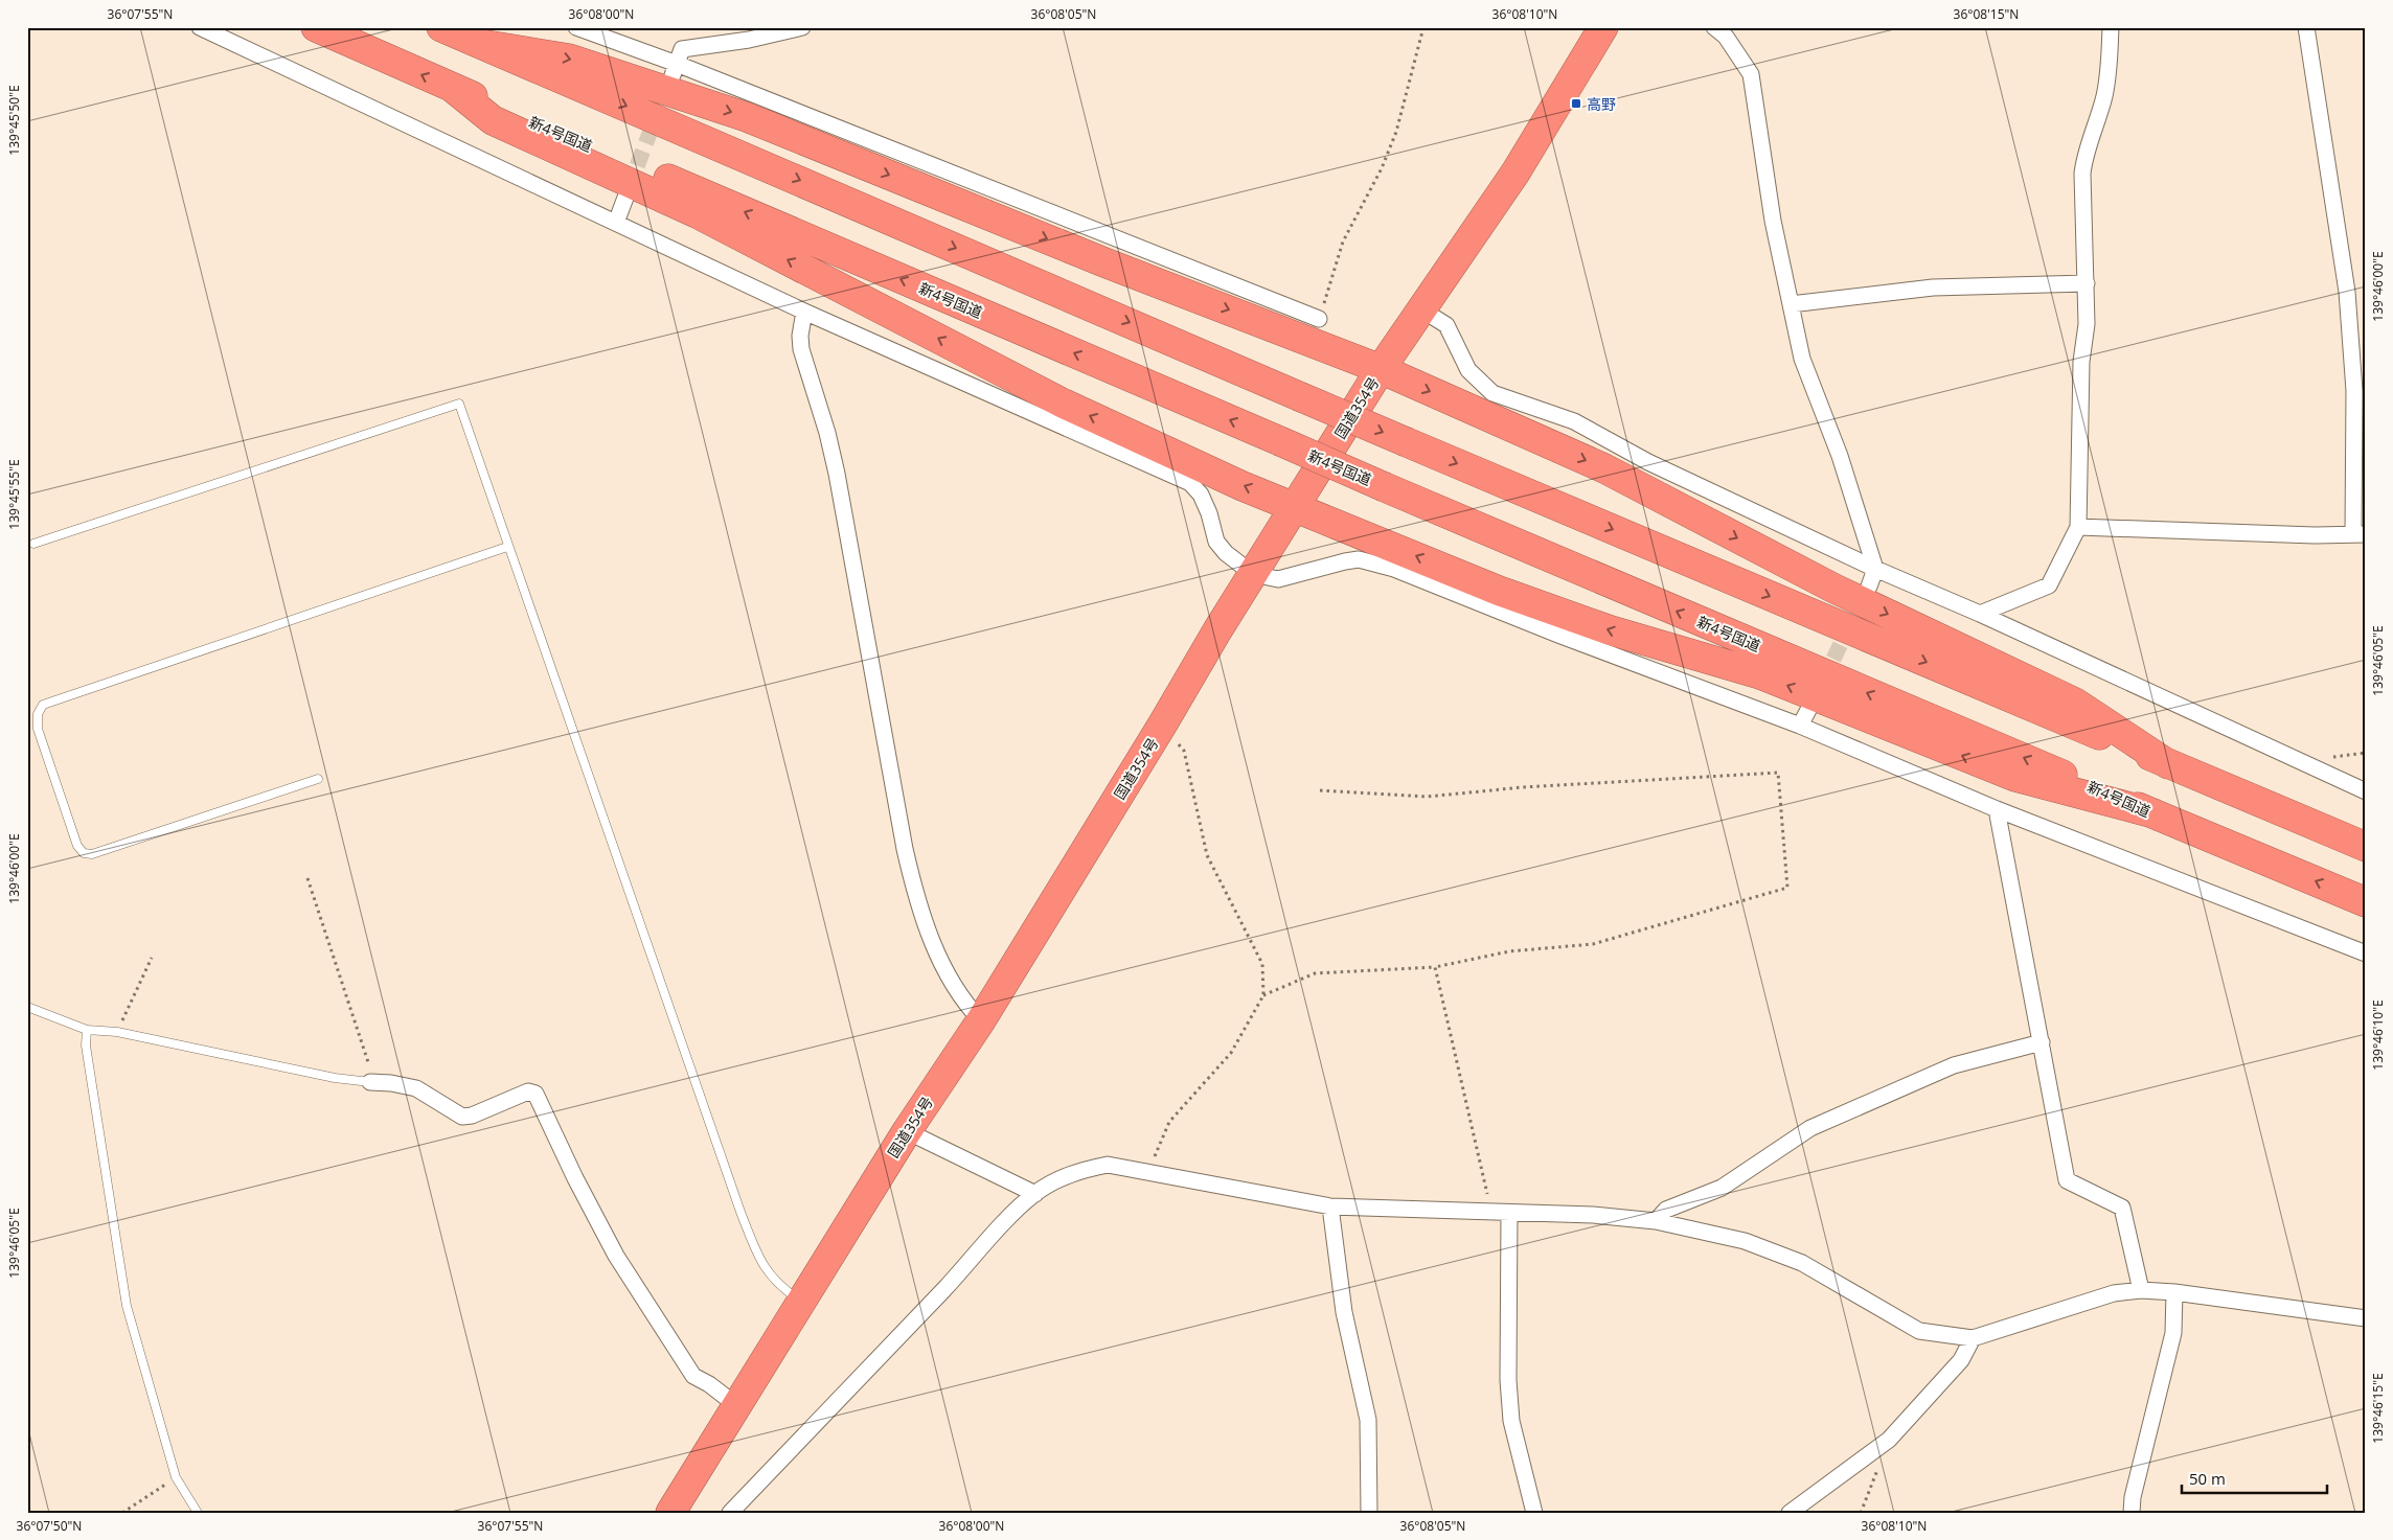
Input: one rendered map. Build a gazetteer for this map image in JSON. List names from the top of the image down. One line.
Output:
{"streets":{"highway":["新4号国道","国道354号"]},"places":{"transit":["高野"]},"scale_bar":"50 m","coordinates":["36°07'55\"N","36°08'00\"N","36°08'05\"N","36°08'10\"N","36°08'15\"N","139°45'50\"E","139°46'00\"E","139°45'55\"E","139°46'05\"E","139°46'10\"E","139°46'15\"E","36°07'50\"N"]}
